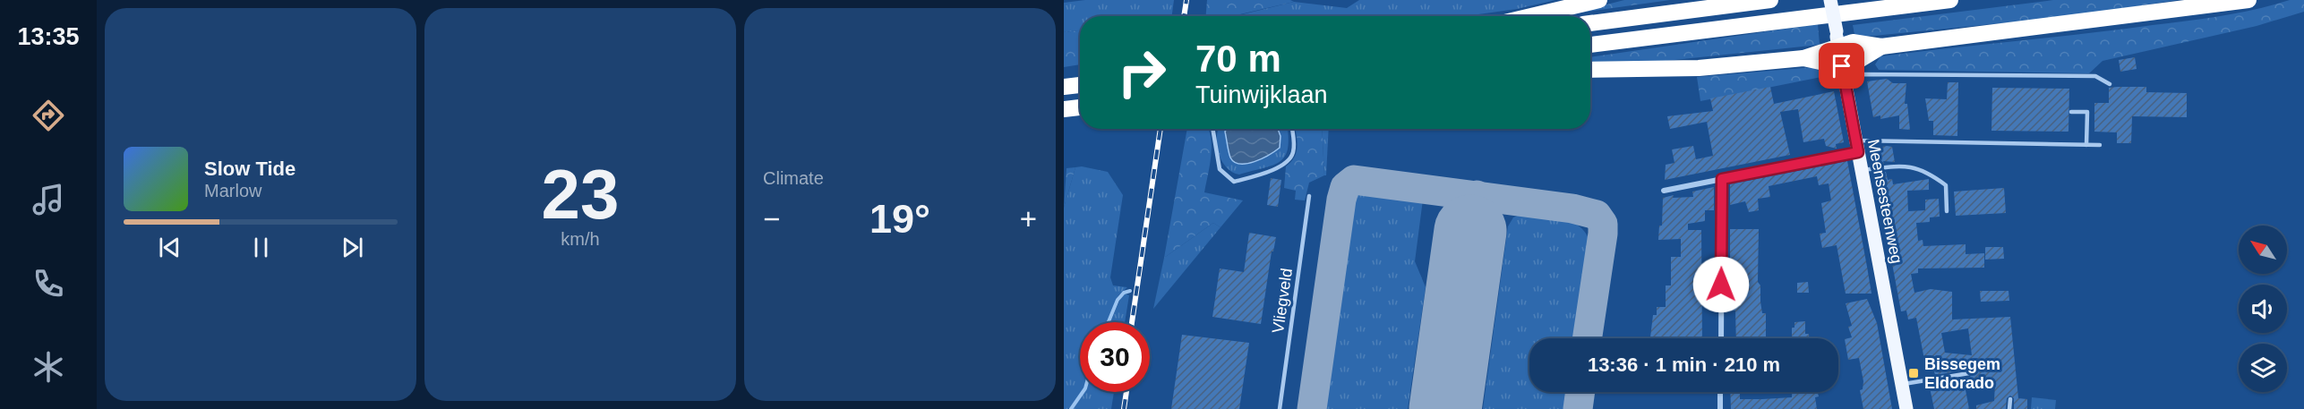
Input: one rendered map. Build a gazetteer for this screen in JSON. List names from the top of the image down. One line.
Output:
{"streets":{"main road":["Meensesteenweg"],"lane":["Vliegveld"]},"places":{"transit":["Bissegem Eldorado"]},"north":"top left","page":{"tabs":"13:35","tile":[["23","km/h"],"Climate"],"turn":["70 m","Tuinwijklaan"],"song":["Slow Tide","Marlow"],"heat":["−","19°","+"],"limit":"30","trip":"13:36 · 1 min · 210 m"}}
